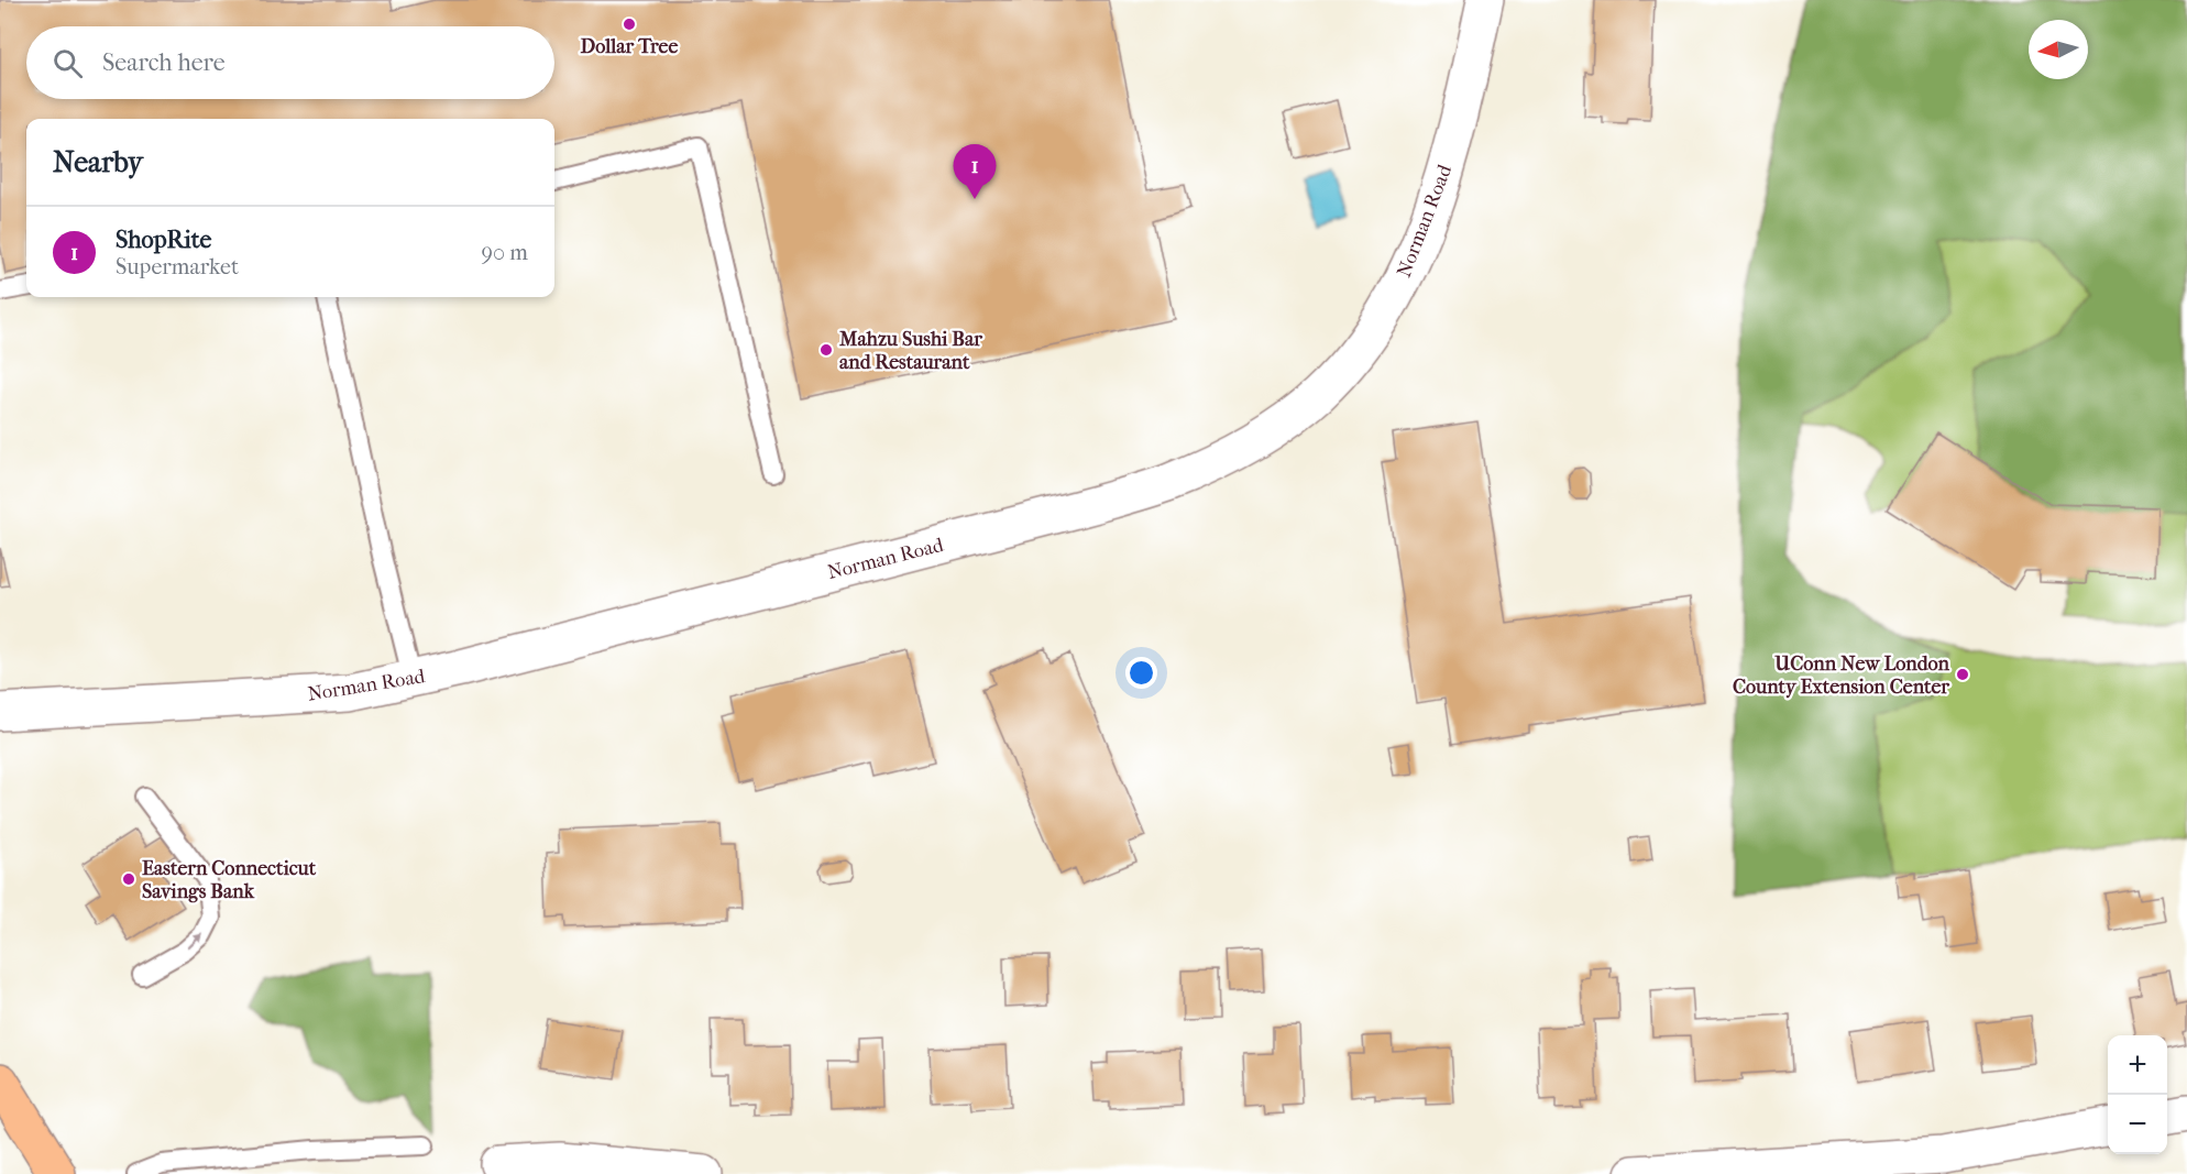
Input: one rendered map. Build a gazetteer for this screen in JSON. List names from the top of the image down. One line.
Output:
{"streets":{"street":["Norman Road"]},"places":["Dollar Tree","Mahzu Sushi Bar and Restaurant","UConn New London County Extension Center","Eastern Connecticut Savings Bank"],"north":"left","page":{"search":"Search here","heading":"Nearby","pins":"1","list":[{"mark":"1","name":"ShopRite","note":"Supermarket","value":"90 m"}],"map_buttons":["+","−"]}}
